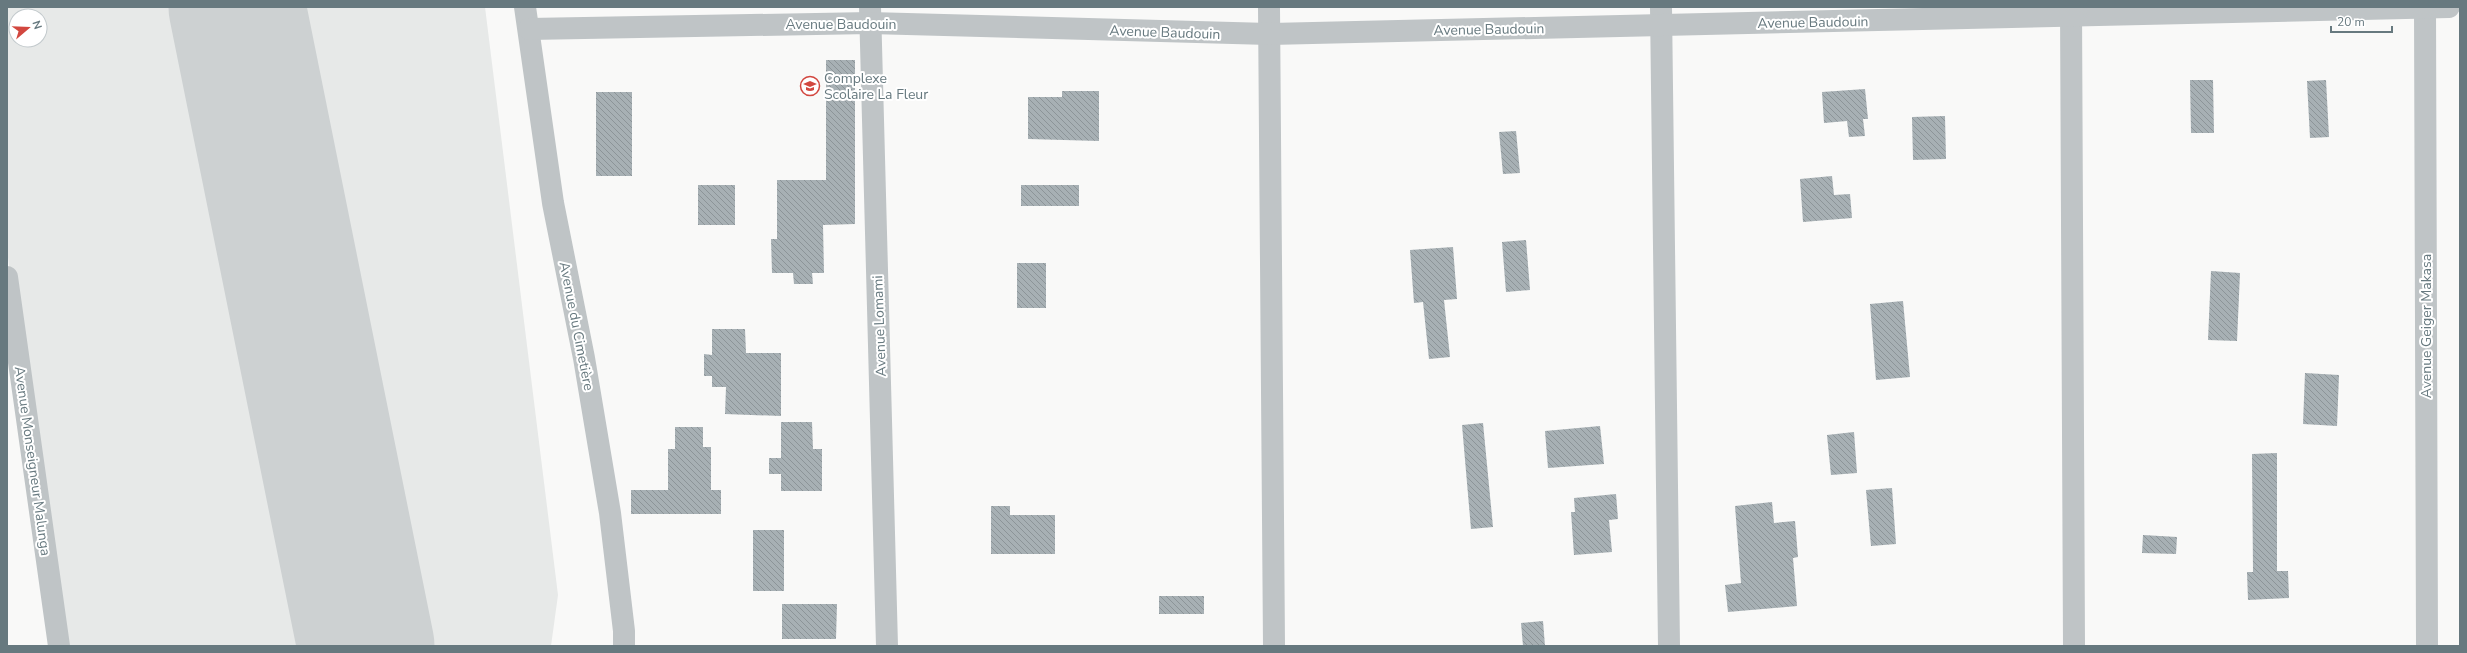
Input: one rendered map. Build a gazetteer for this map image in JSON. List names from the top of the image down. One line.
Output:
{"streets":{"street":["Avenue Baudouin","Avenue du Cimetière","Avenue Lomami","Avenue Geiger Makasa","Avenue Monseigneur Malunga"]},"crossings":[["Avenue Baudouin","Avenue du Cimetière"],["Avenue Baudouin","Avenue Lomami"],["Avenue Baudouin","Avenue Geiger Makasa"]],"places":{"school or university":["Complexe Scolaire La Fleur"]},"scale_bar":"20 m","north":"right"}
